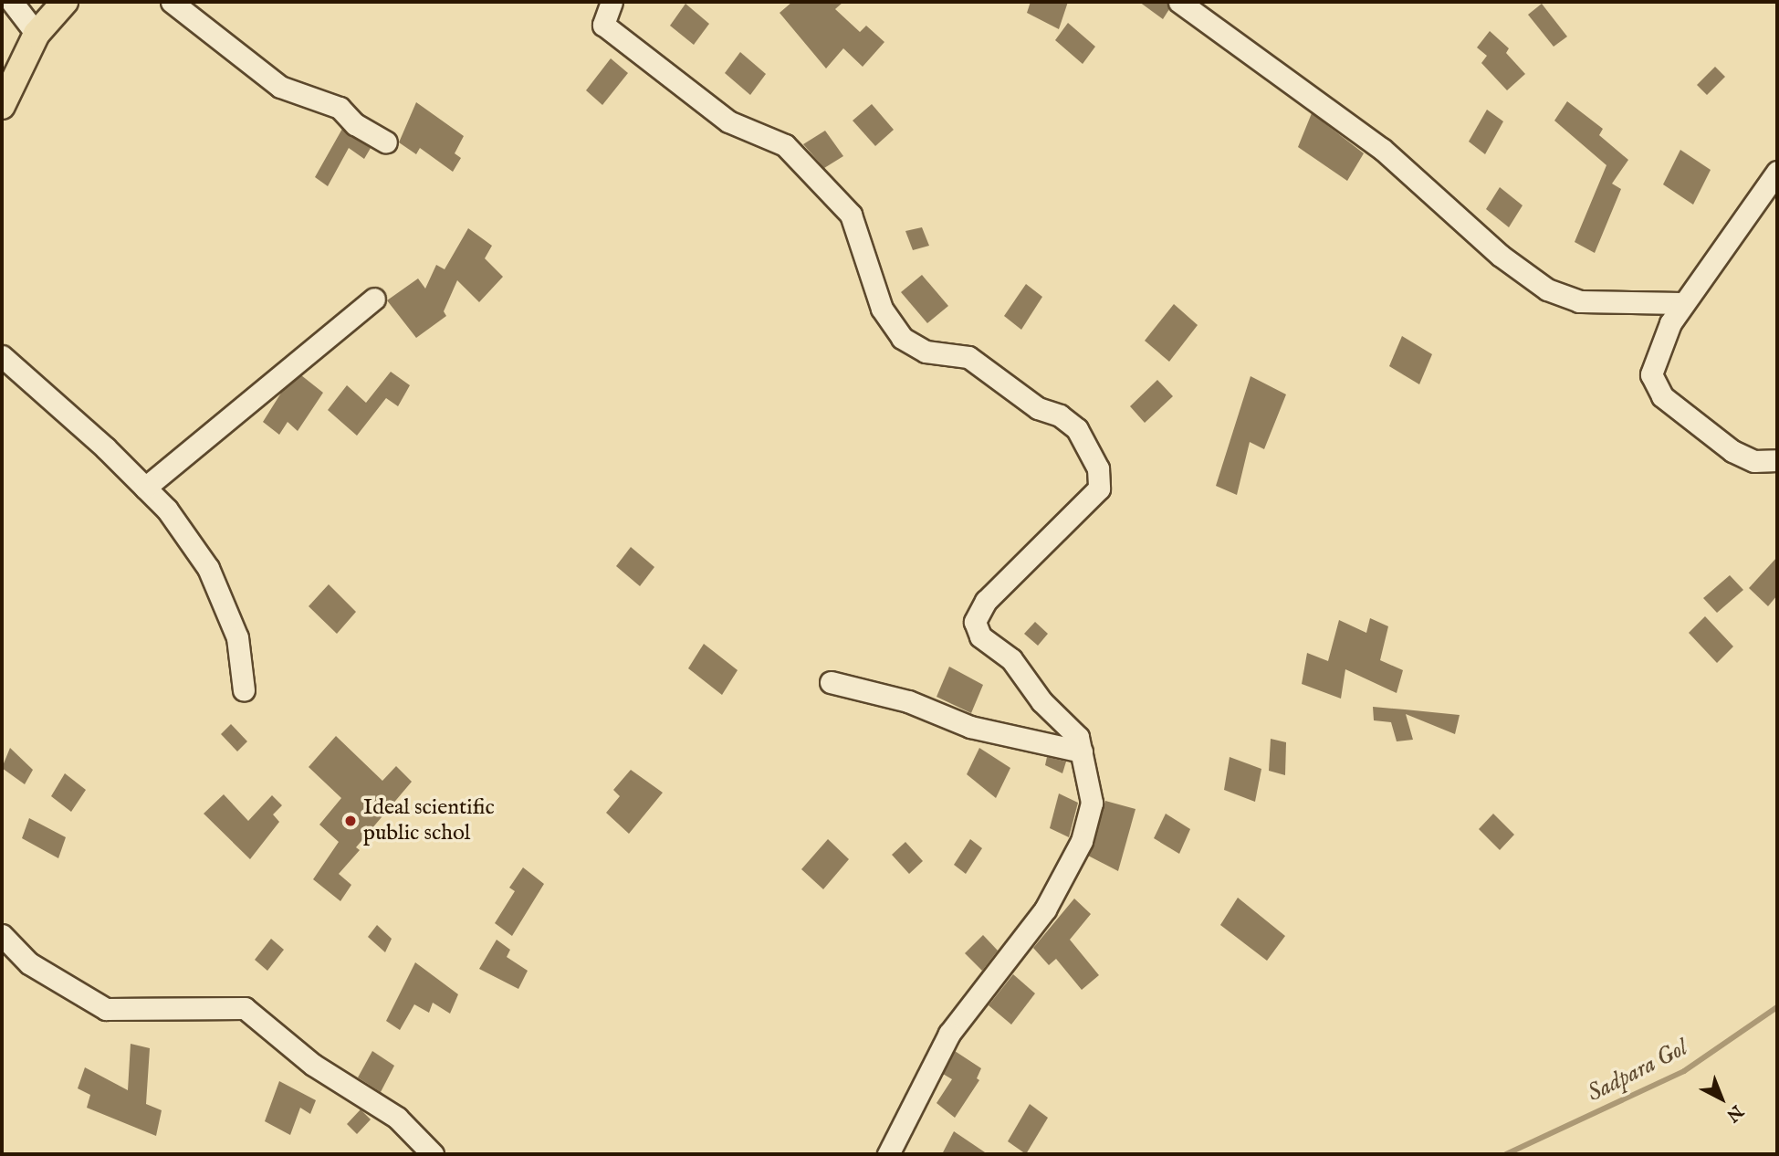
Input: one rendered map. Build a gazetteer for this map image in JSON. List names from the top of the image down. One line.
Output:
{"water":["Sadpara Gol"],"places":["Ideal scientific public schol"],"north":"bottom right"}
